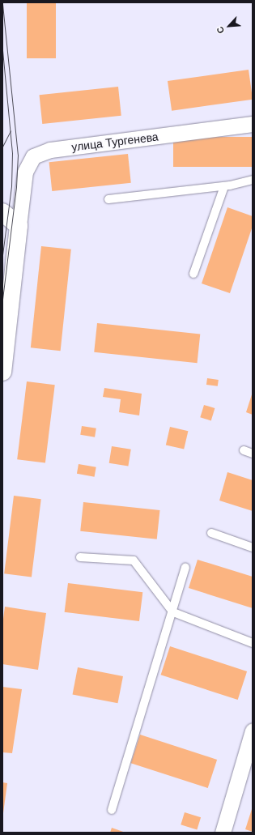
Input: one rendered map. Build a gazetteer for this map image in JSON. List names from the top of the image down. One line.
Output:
{"streets":{"street":["улица Тургенева"]},"north":"bottom left"}
